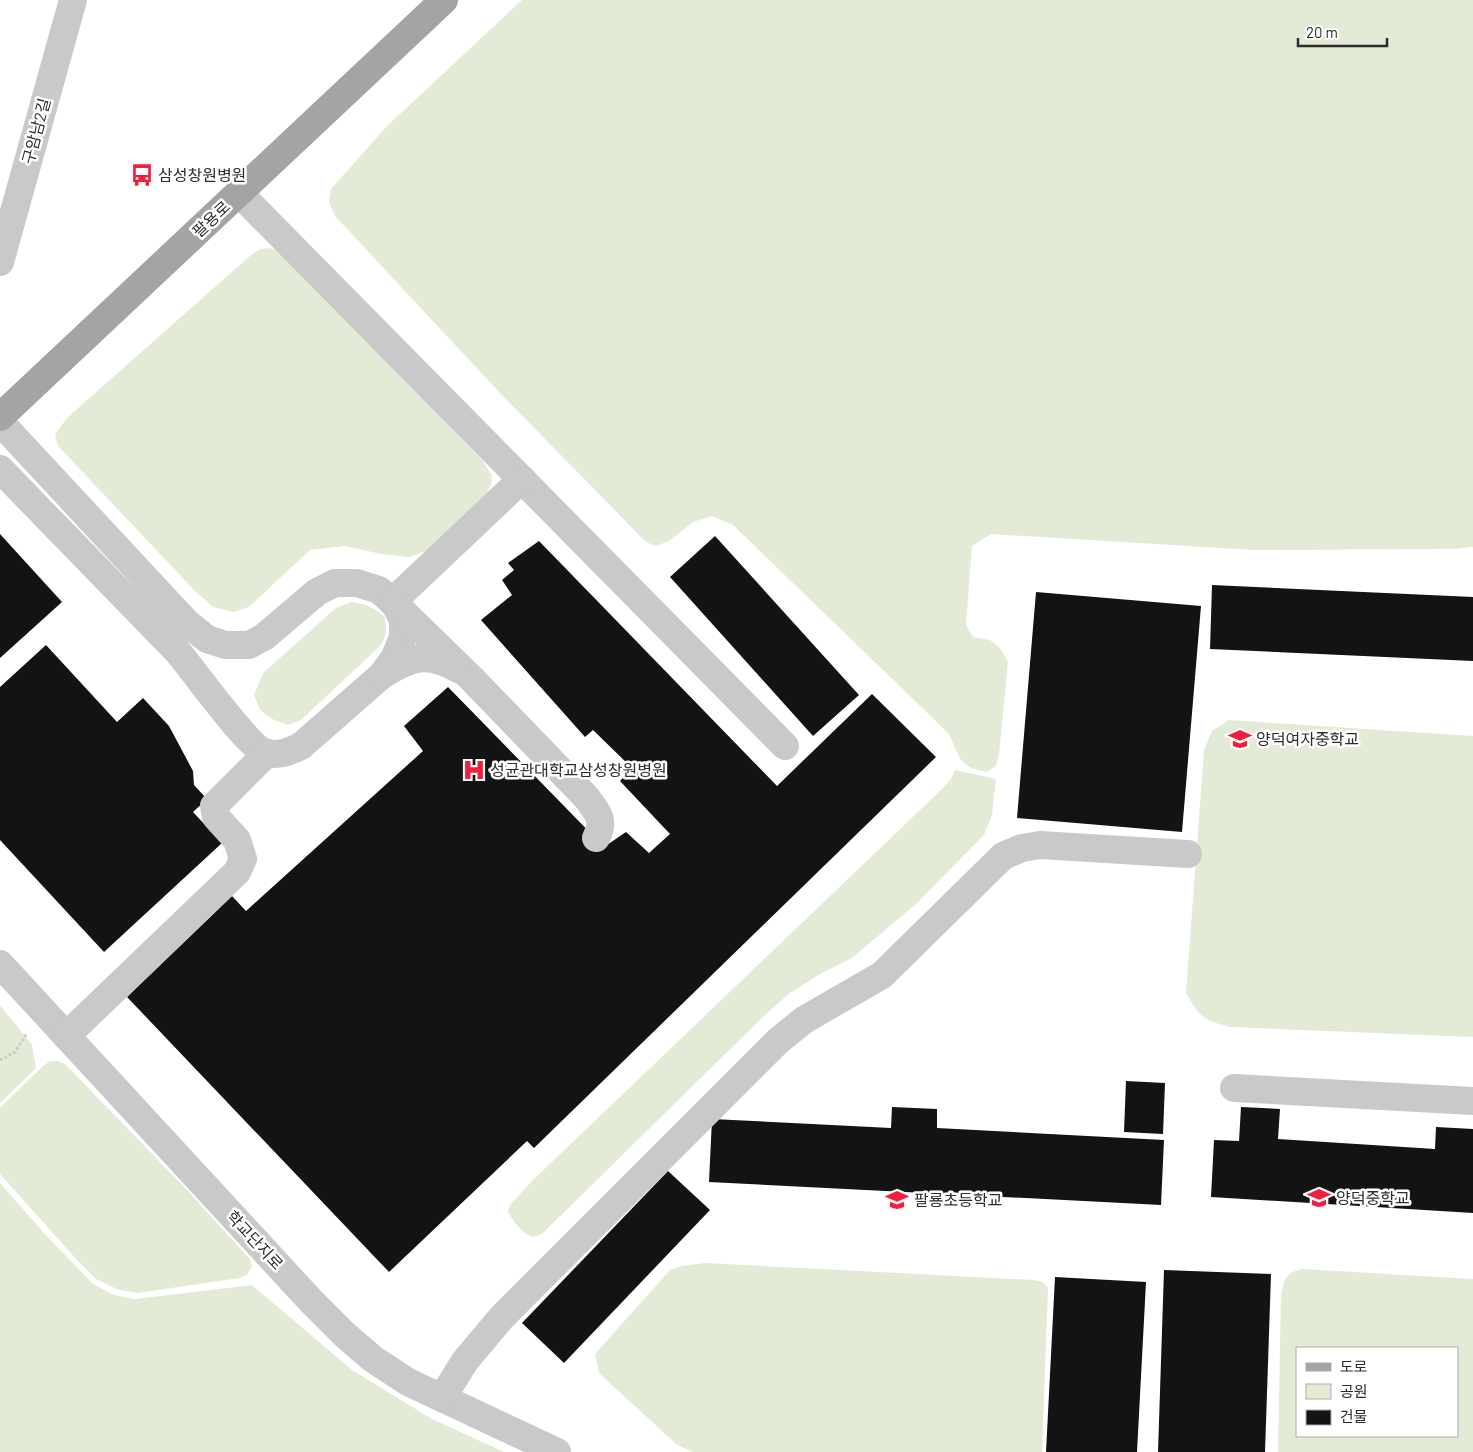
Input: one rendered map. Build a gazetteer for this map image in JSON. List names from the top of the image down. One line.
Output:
{"streets":{"main road":["팔용로"],"street":["구암남2길","학교단지로"]},"places":{"bus stop":["삼성창원병원"],"school or university":["양덕여자중학교","양덕중학교","팔룡초등학교"],"hospital":["성균관대학교삼성창원병원"]},"legend":["도로","공원","건물"],"scale_bar":"20 m"}
